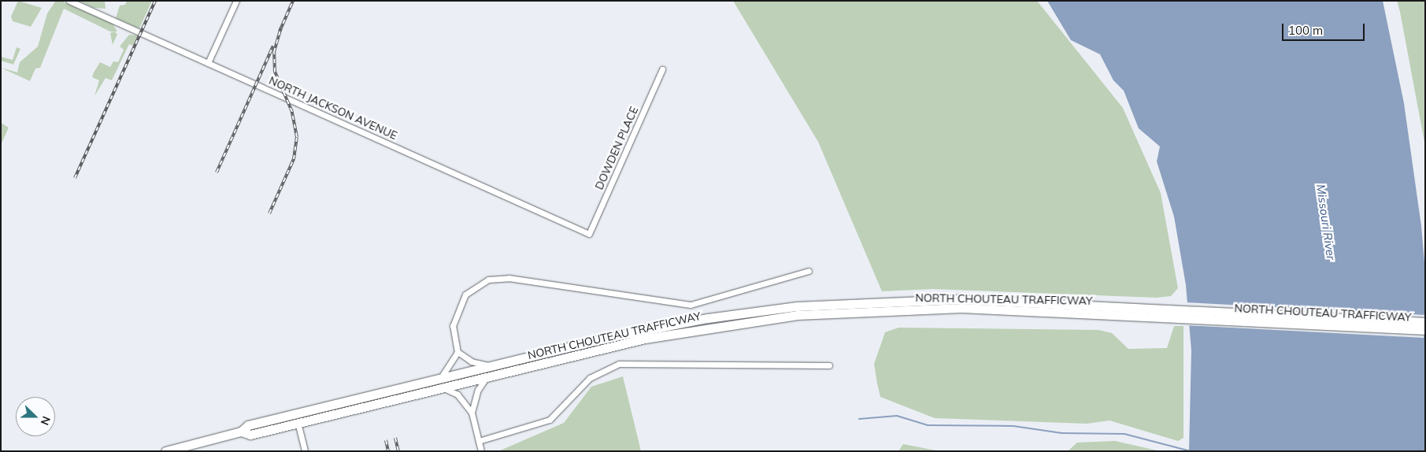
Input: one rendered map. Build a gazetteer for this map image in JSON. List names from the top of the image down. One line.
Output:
{"streets":{"main road":["NORTH CHOUTEAU TRAFFICWAY"],"street":["NORTH JACKSON AVENUE","DOWDEN PLACE"]},"crossings":[["NORTH JACKSON AVENUE","DOWDEN PLACE"]],"water":["Missouri River"],"scale_bar":"100 m","north":"right"}
